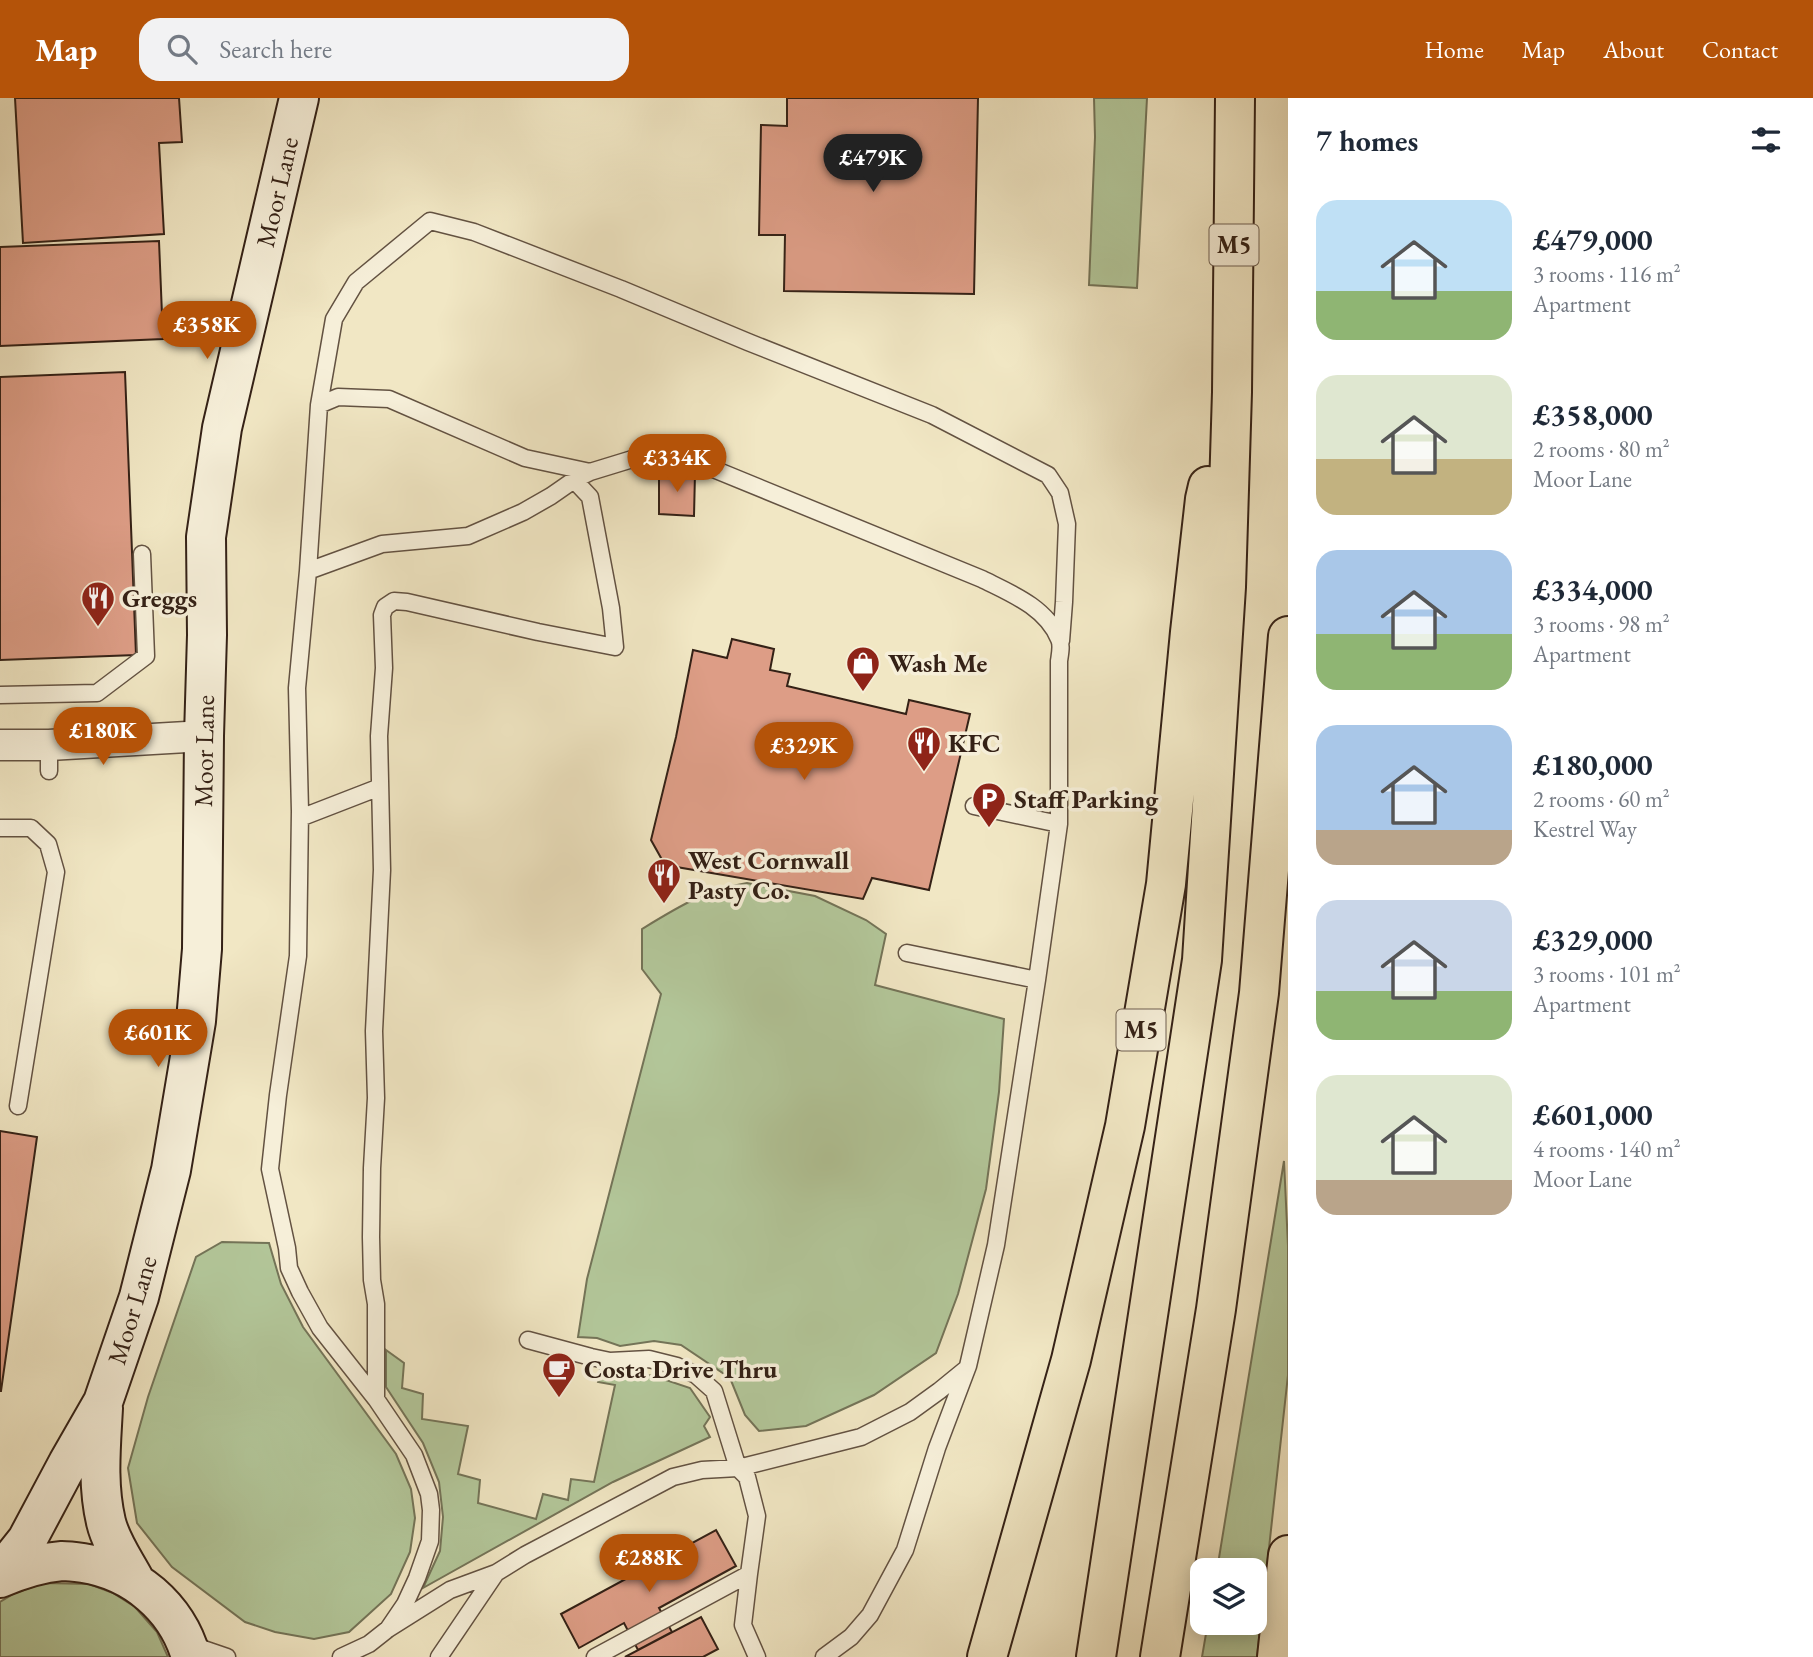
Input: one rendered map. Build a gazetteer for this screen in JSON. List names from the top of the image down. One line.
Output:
{"streets":{"highway":["M5"],"main road":["Moor Lane"]},"places":{"restaurant":["Greggs","KFC","West Cornwall Pasty Co."],"shop":["Wash Me"],"parking":["Staff Parking"],"cafe":["Costa Drive Thru"]},"page":{"header":"Map","search":"Search here","nav":["Home","Map","About","Contact"],"heading":"7 homes","price":["£479K","£358K","£334K","£180K","£329K","£601K","£288K"],"list":[{"name":"£479,000","note":"3 rooms · 116 m² · Apartment"},{"name":"£358,000","note":"2 rooms · 80 m² · Moor Lane"},{"name":"£334,000","note":"3 rooms · 98 m² · Apartment"},{"name":"£180,000","note":"2 rooms · 60 m² · Kestrel Way"},{"name":"£329,000","note":"3 rooms · 101 m² · Apartment"},{"name":"£601,000","note":"4 rooms · 140 m² · Moor Lane"}]}}
